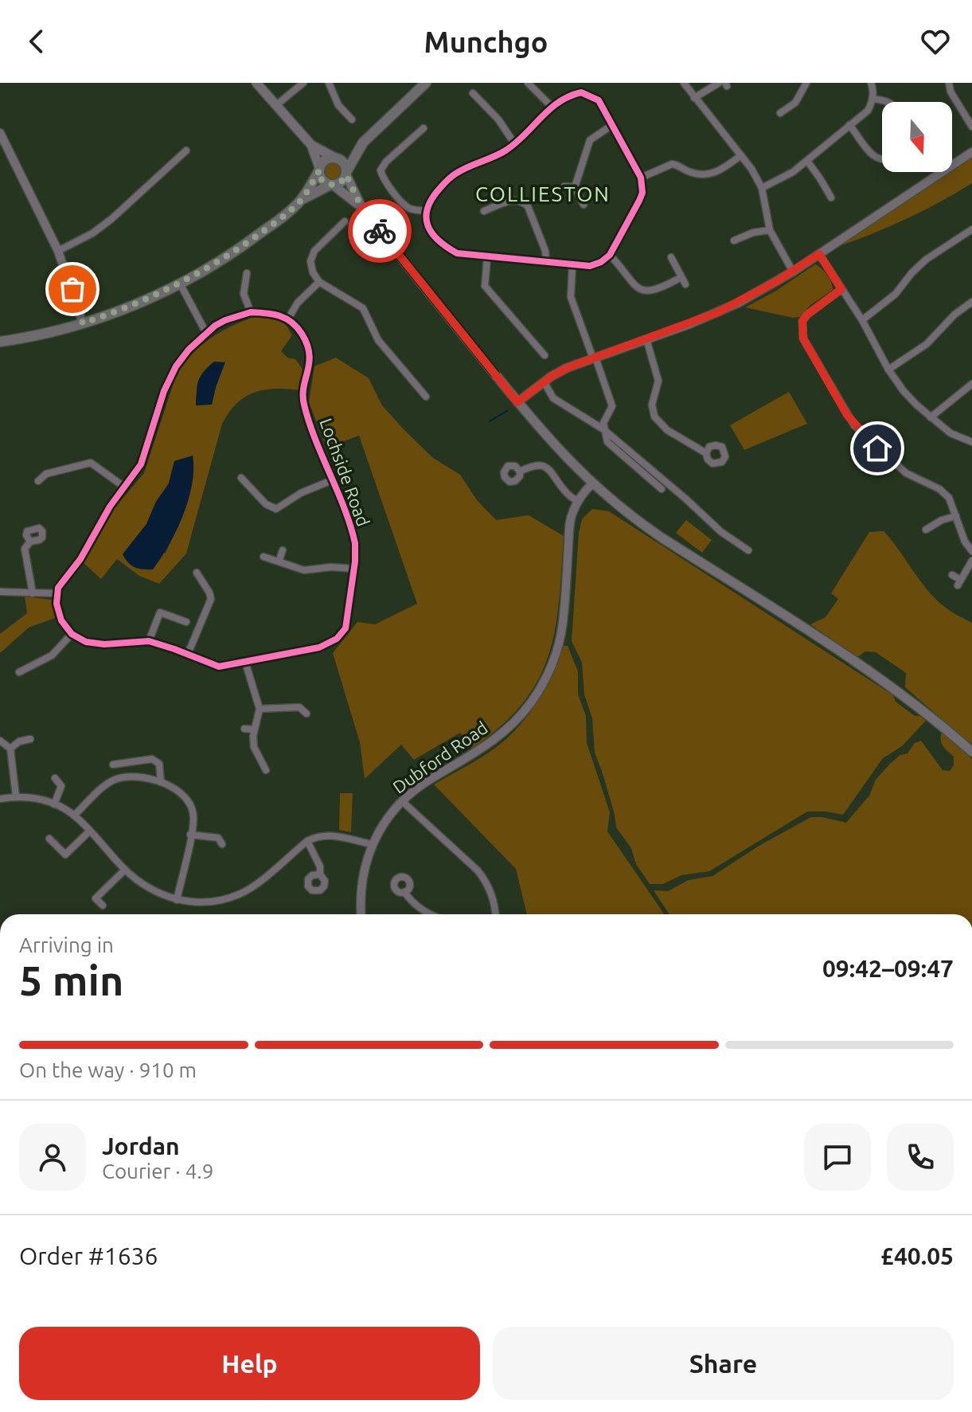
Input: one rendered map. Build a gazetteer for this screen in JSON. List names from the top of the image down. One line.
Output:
{"streets":{"street":["Lochside Road","Dubford Road"]},"districts":["COLLIESTON"],"north":"bottom","page":{"header":"Munchgo","heading":["5 min","Arriving in","09:42–09:47"],"panel":["Jordan","Courier · 4.9","Order #1636","£40.05"],"bar":"On the way · 910 m","buttons":["Help","Share"]}}
